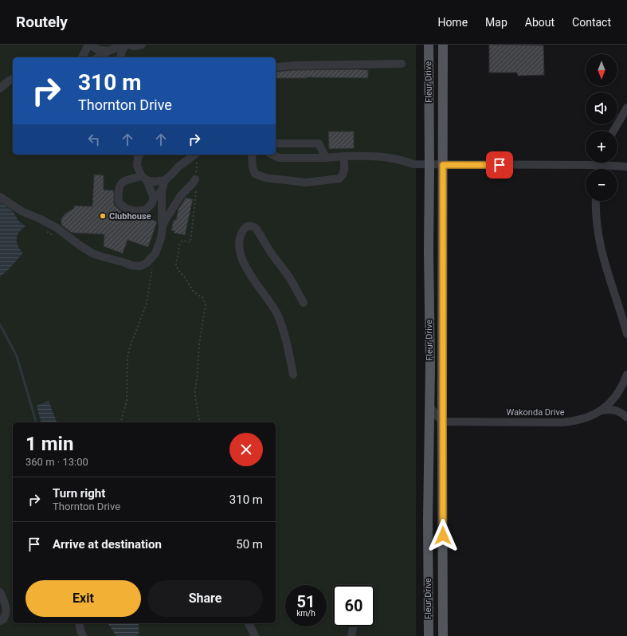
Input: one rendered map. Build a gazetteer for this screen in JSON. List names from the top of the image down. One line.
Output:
{"streets":{"main road":["Fleur Drive"],"street":["Wakonda Drive"]},"crossings":[["Fleur Drive","Wakonda Drive"]],"places":["Clubhouse"],"north":"bottom","page":{"header":"Routely","nav":["Home","Map","About","Contact"],"map_buttons":["+","−"],"turn":["310 m","Thornton Drive"],"heading":["1 min","360 m · 13:00"],"list":[{"name":"Turn right","note":"Thornton Drive","value":"310 m"},{"name":"Arrive at destination","value":"50 m"}],"buttons":["Exit","Share"],"speed":"51 km/h","limit":"60"}}
